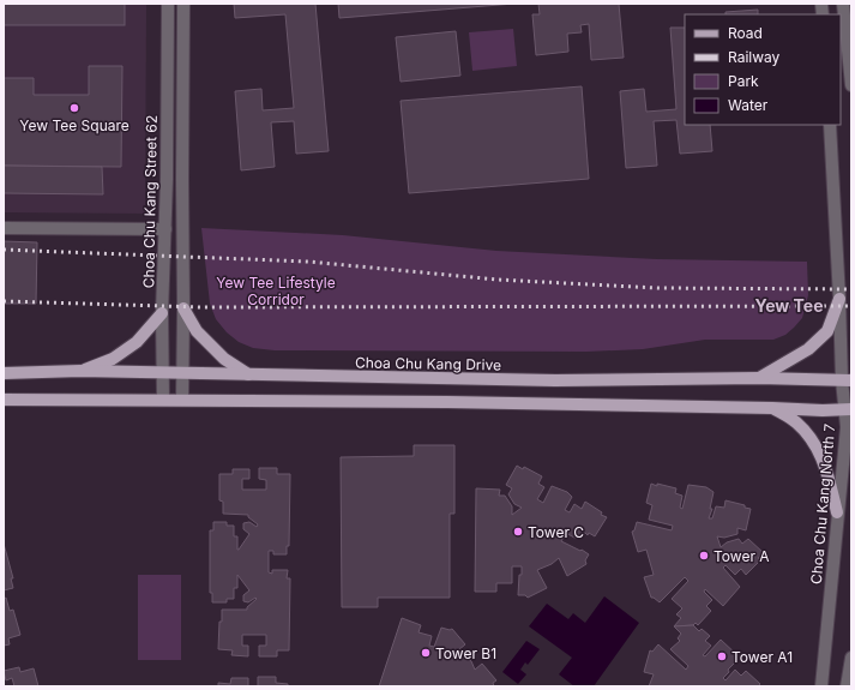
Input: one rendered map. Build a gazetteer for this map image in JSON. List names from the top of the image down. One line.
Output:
{"streets":{"main road":["Choa Chu Kang Drive"],"street":["Choa Chu Kang Street 62","Choa Chu Kang North 7"]},"crossings":[["Choa Chu Kang Street 62","Choa Chu Kang Drive"],["Choa Chu Kang Drive","Choa Chu Kang North 7"]],"districts":["Yew Tee"],"parks":["Yew Tee Lifestyle Corridor"],"places":["Yew Tee Square","Tower C","Tower A","Tower B1","Tower A1"],"legend":["Road","Railway","Park","Water"]}
